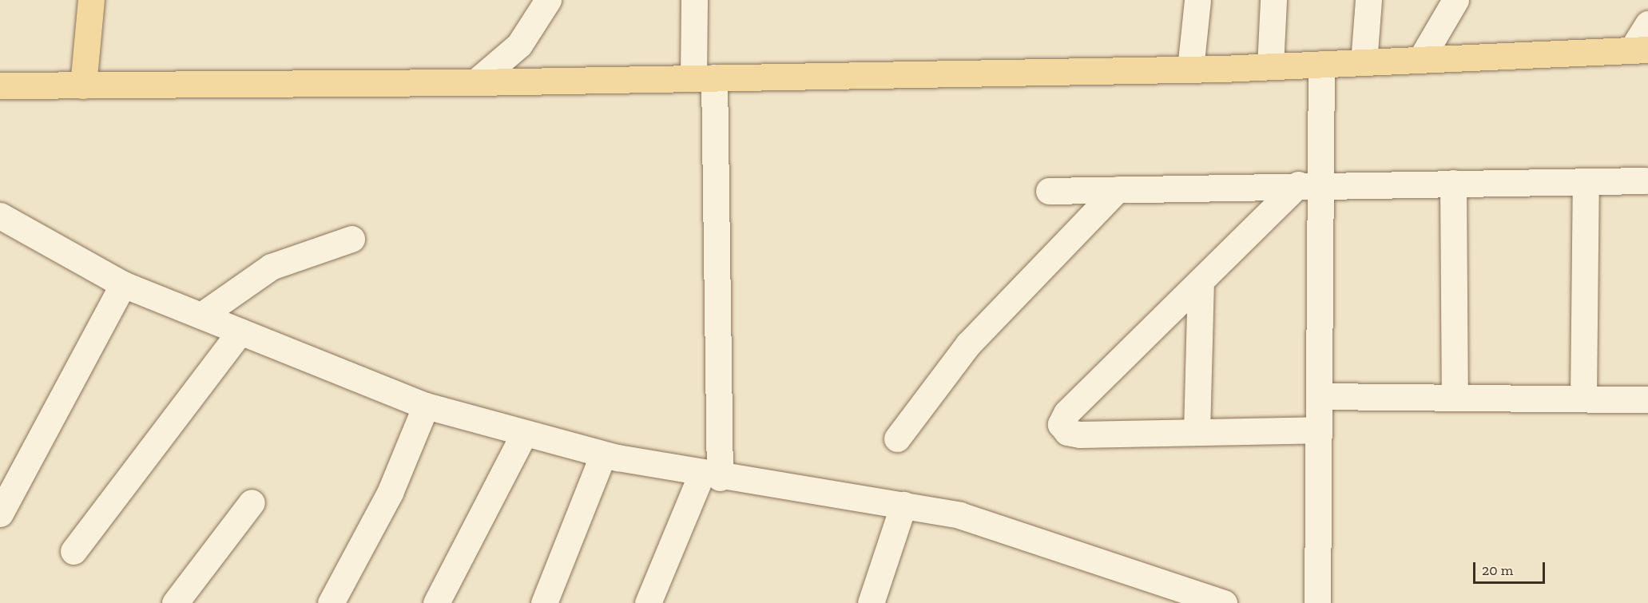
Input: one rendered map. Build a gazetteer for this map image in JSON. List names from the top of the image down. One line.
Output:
{"scale_bar":"20 m"}
